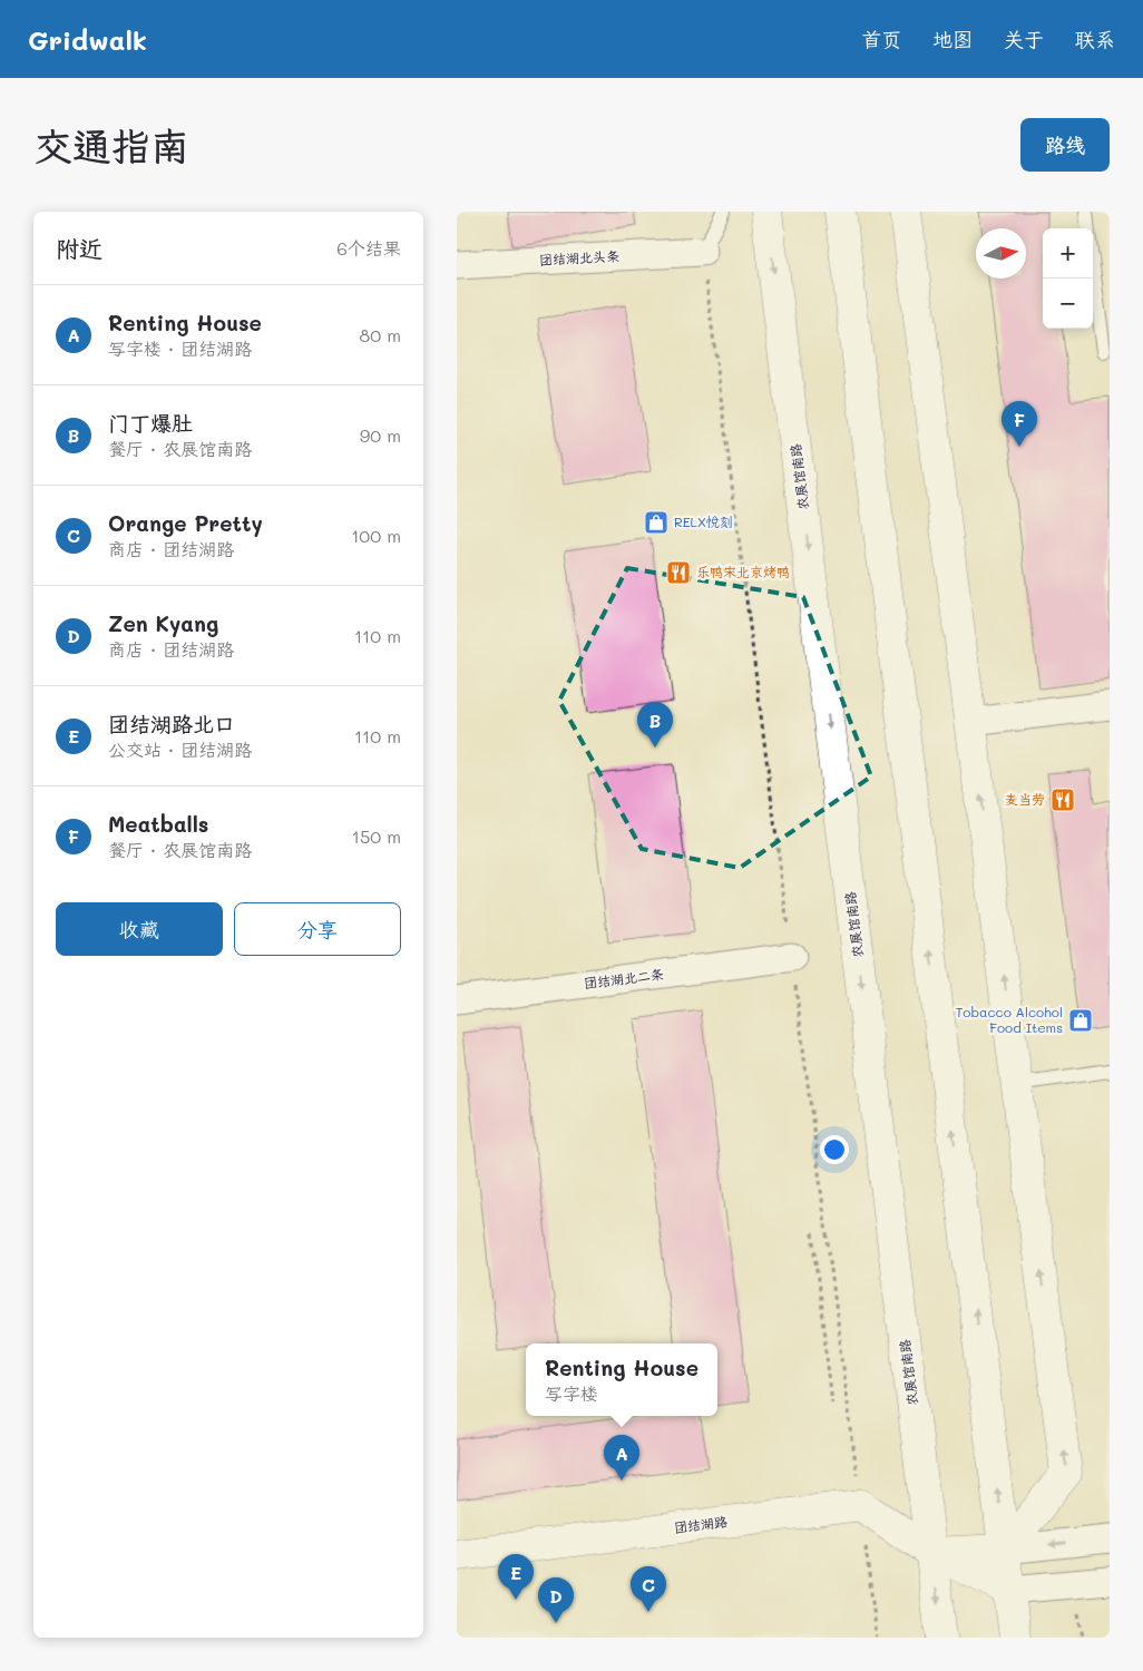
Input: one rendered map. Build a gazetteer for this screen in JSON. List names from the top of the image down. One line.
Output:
{"streets":{"main road":["农展馆南路","团结湖路"],"street":["团结湖北头条","团结湖北二条"]},"crossings":[["农展馆南路","团结湖路"]],"places":{"shop":["RELX悦刻","Tobacco Alcohol Food Items"],"restaurant":["乐鸭宋北京烤鸭","麦当劳"]},"north":"right","page":{"header":"Gridwalk","nav":["首页","地图","关于","联系"],"buttons":["路线",["收藏","分享"]],"title":"交通指南","heading":["附近","6个结果"],"map_buttons":["+","−"],"list":[{"mark":"A","name":"Renting House","note":"写字楼 · 团结湖路","value":"80 m"},{"mark":"B","name":"门丁爆肚","note":"餐厅 · 农展馆南路","value":"90 m"},{"mark":"C","name":"Orange Pretty","note":"商店 · 团结湖路","value":"100 m"},{"mark":"D","name":"Zen Kyang","note":"商店 · 团结湖路","value":"110 m"},{"mark":"E","name":"团结湖路北口","note":"公交站 · 团结湖路","value":"110 m"},{"mark":"F","name":"Meatballs","note":"餐厅 · 农展馆南路","value":"150 m"}],"pins":["F","B","A","E","C","D"],"popup":["Renting House","写字楼"]}}
